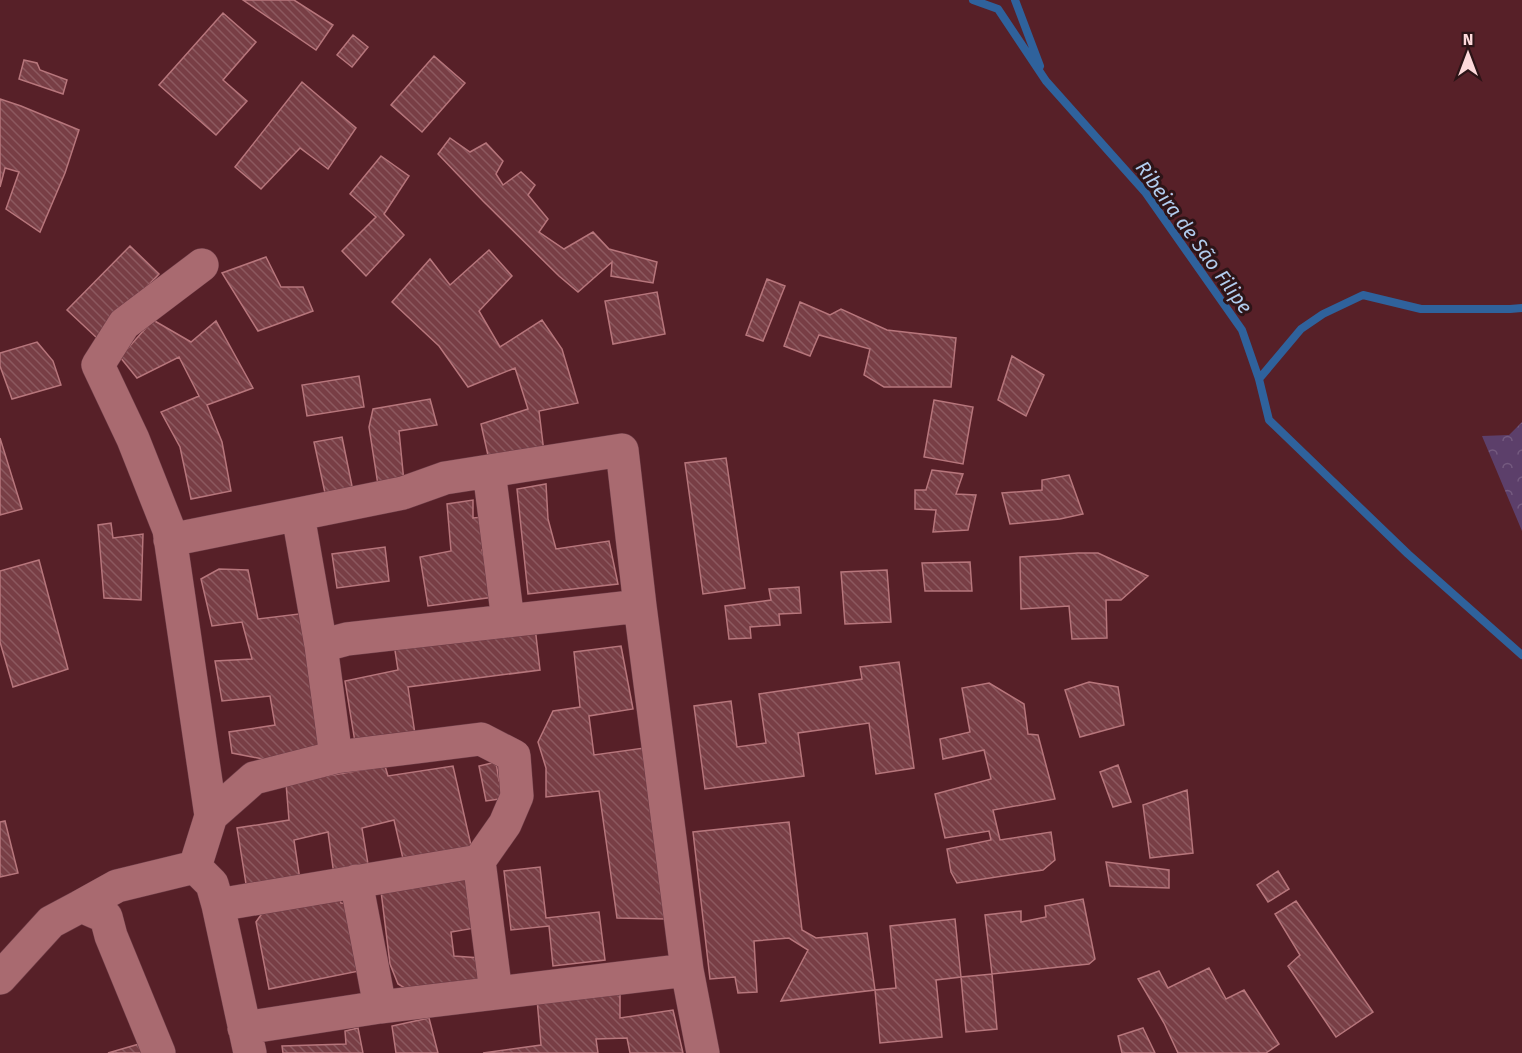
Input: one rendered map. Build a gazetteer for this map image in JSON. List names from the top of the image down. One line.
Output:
{"water":["Ribeira de São Filipe"],"north":"top"}
